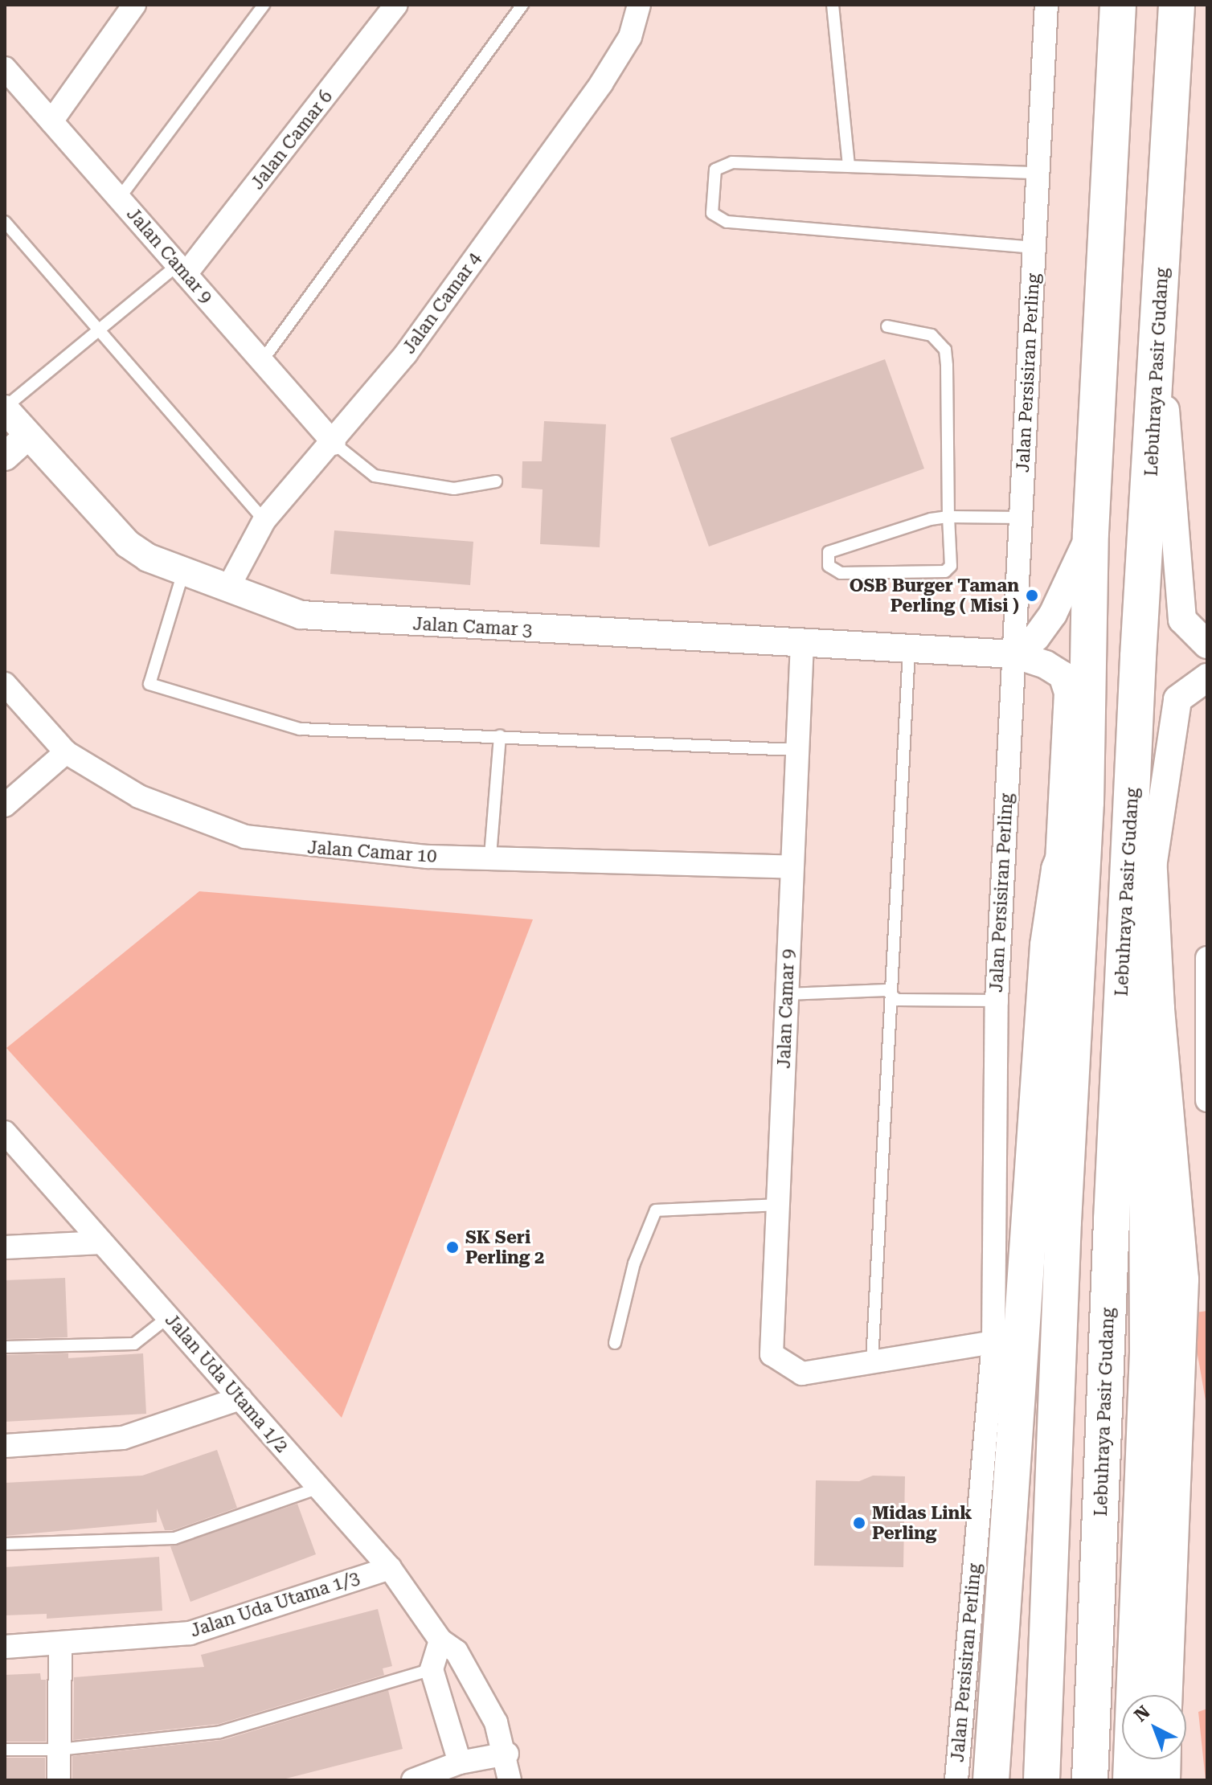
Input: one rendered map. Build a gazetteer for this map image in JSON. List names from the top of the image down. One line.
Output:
{"streets":{"highway":["Lebuhraya Pasir Gudang"],"street":["Jalan Camar 6","Jalan Camar 9","Jalan Camar 4","Jalan Persisiran Perling","Jalan Camar 3","Jalan Camar 10","Jalan Uda Utama 1/2","Jalan Uda Utama 1/3"]},"crossings":[["Jalan Camar 6","Jalan Camar 9"],["Jalan Camar 9","Jalan Camar 4"],["Jalan Camar 9","Jalan Camar 3"],["Jalan Camar 9","Jalan Camar 10"],["Jalan Camar 4","Jalan Camar 3"],["Jalan Persisiran Perling","Jalan Camar 3"],["Jalan Uda Utama 1/2","Jalan Uda Utama 1/3"]],"places":["OSB Burger Taman Perling ( Misi )","SK Seri Perling 2","Midas Link Perling"],"north":"top left"}
